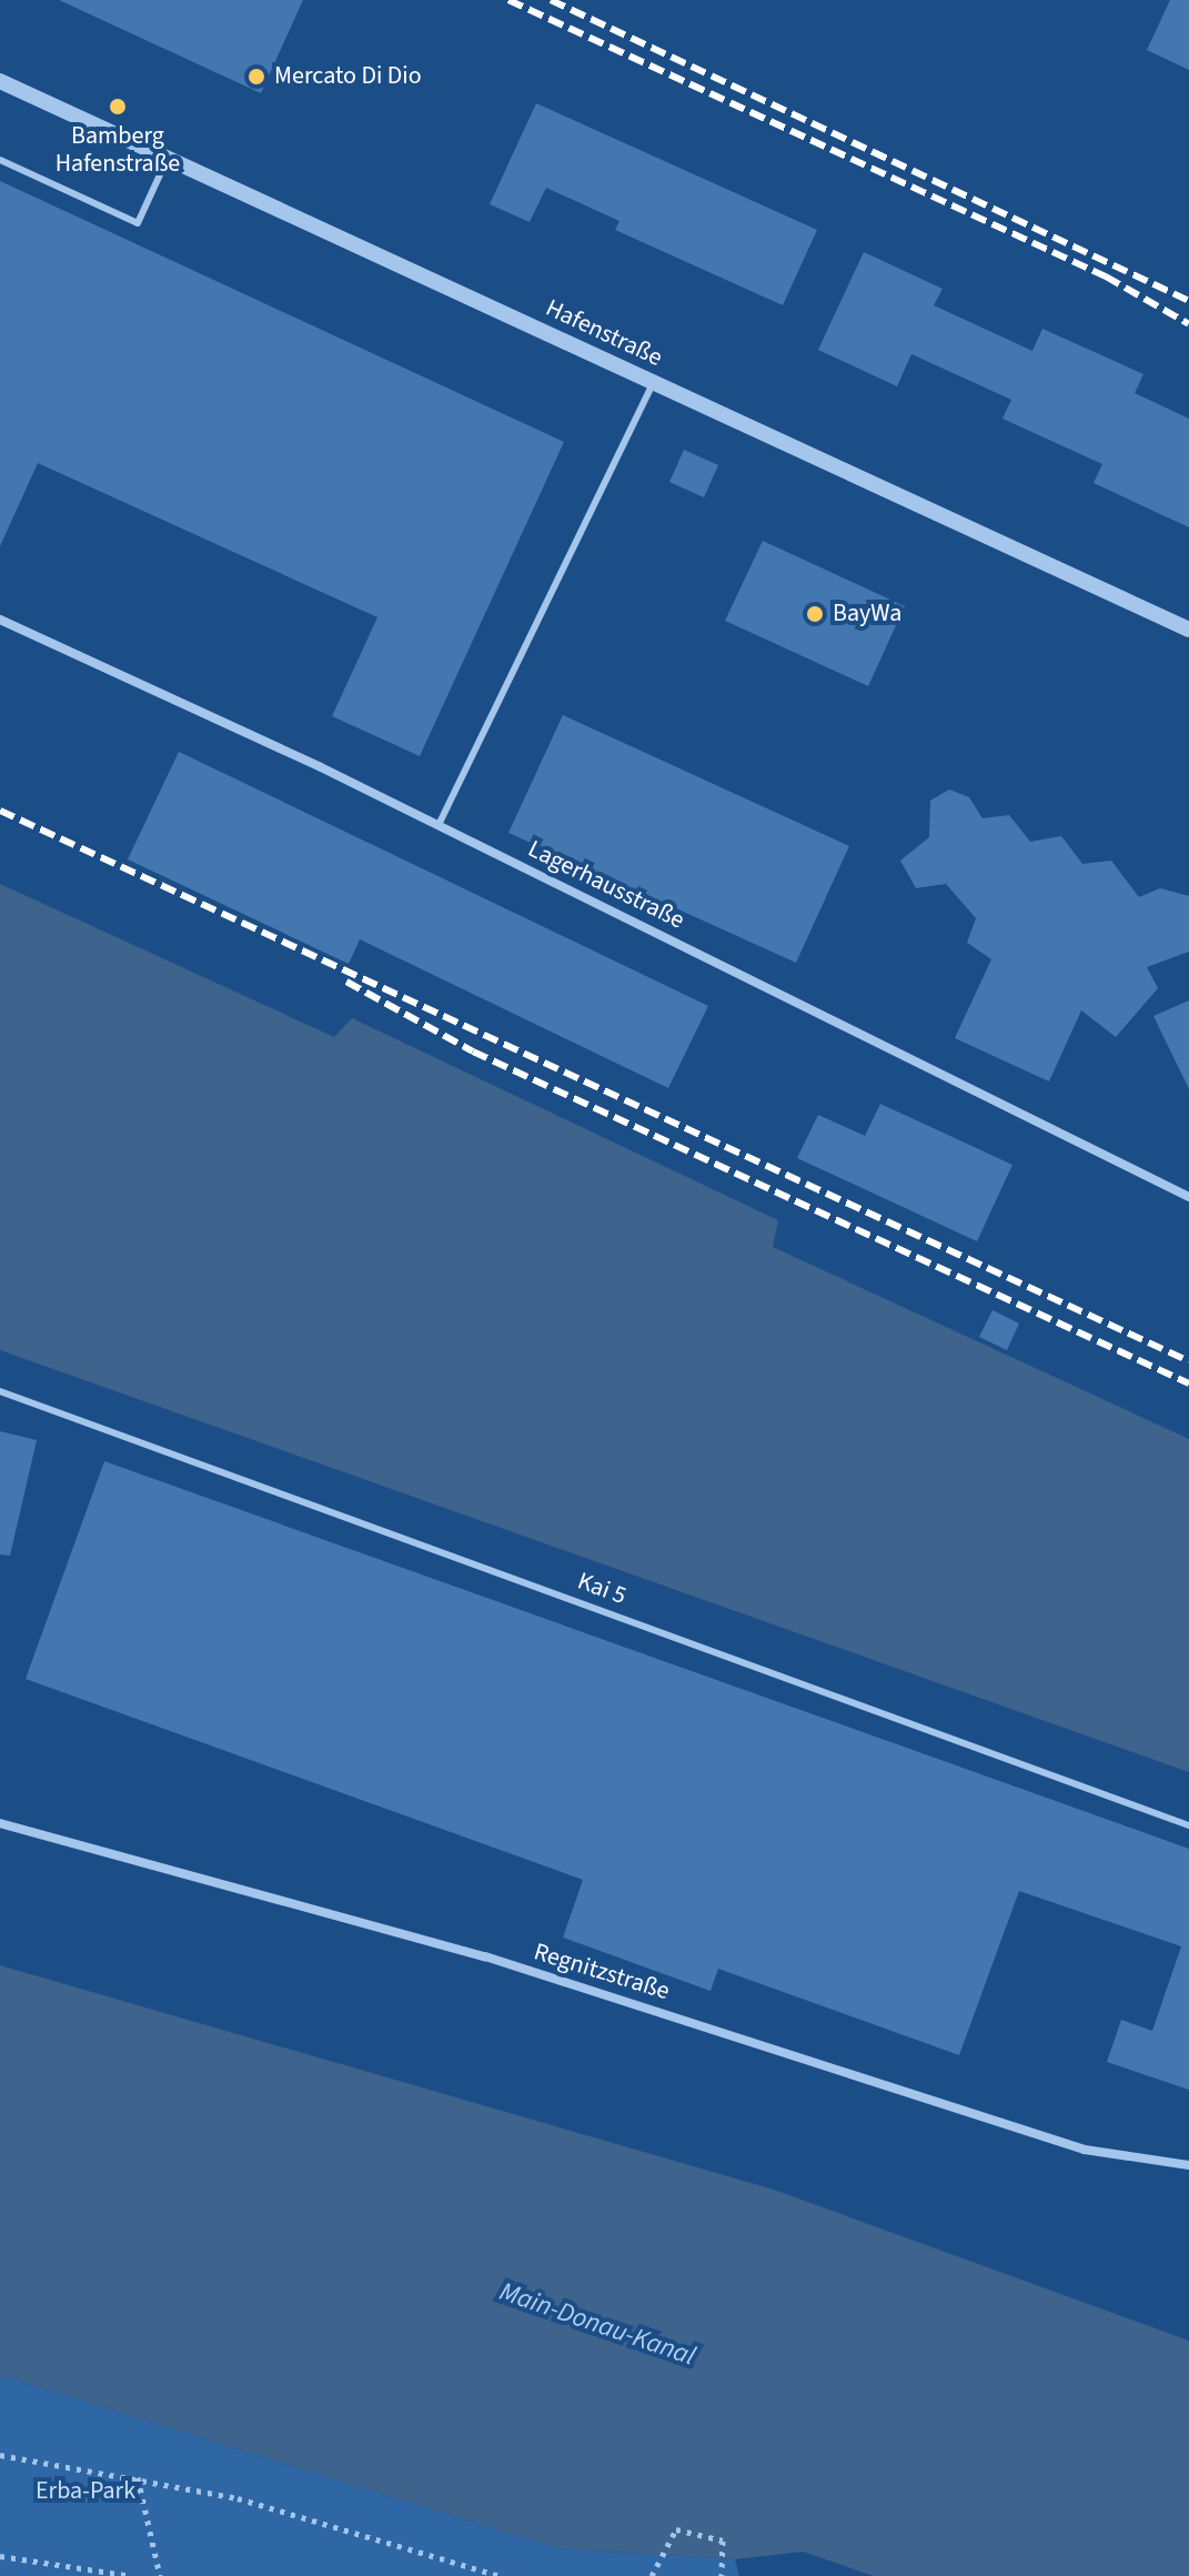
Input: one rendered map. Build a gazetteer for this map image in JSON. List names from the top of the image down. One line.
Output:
{"streets":{"street":["Hafenstraße","Lagerhausstraße","Regnitzstraße"],"lane":["Kai 5"]},"water":["Main-Donau-Kanal"],"parks":["Erba-Park"],"places":["Mercato Di Dio","Bamberg Hafenstraße","BayWa"]}
